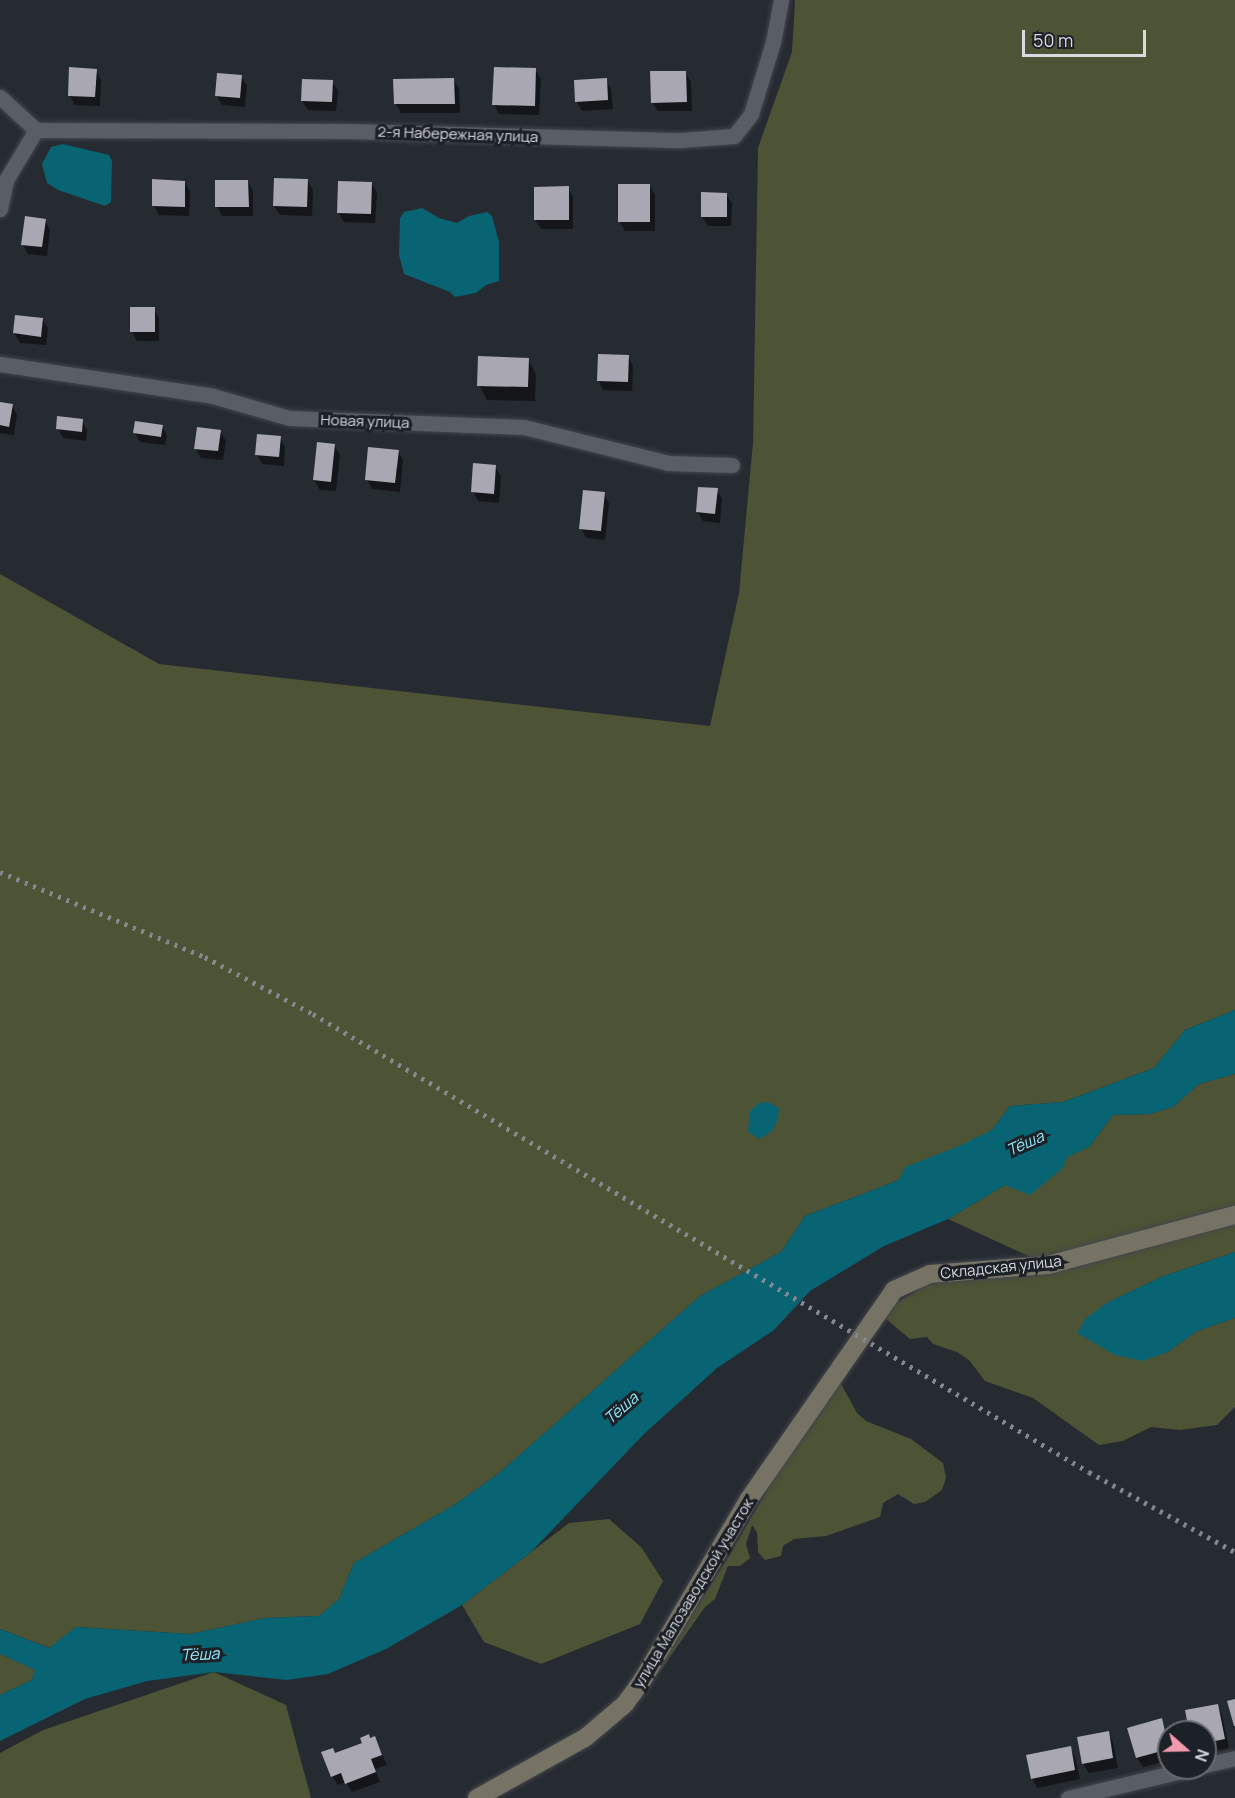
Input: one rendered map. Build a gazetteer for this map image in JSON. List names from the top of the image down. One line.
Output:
{"streets":{"street":["2-я Набережная улица","Новая улица","Складская улица","улица Малозаводской участок"]},"crossings":[["Складская улица","улица Малозаводской участок"]],"water":["Тёша"],"scale_bar":"50 m","north":"right"}
